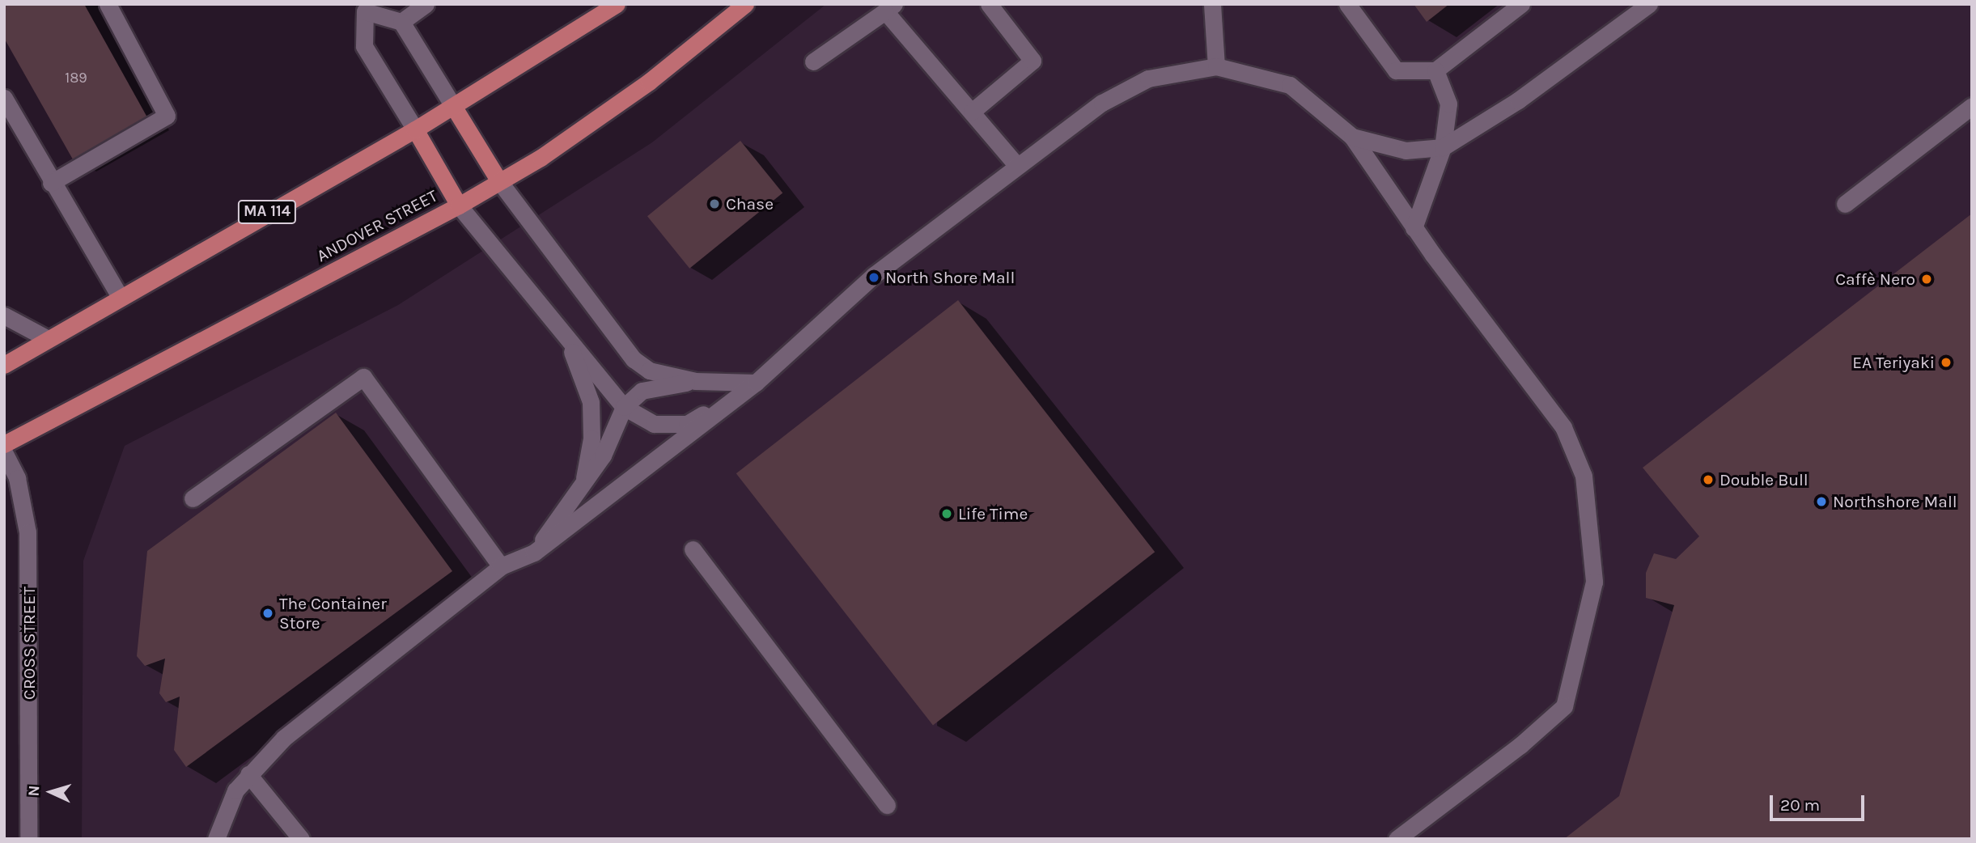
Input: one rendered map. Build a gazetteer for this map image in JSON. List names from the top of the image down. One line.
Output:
{"streets":{"highway":["MA 114","ANDOVER STREET"],"street":["CROSS STREET"]},"places":["Chase","North Shore Mall","Caffè Nero","EA Teriyaki","Double Bull","Northshore Mall","Life Time","The Container Store"],"house_numbers":["189"],"scale_bar":"20 m","north":"left"}
